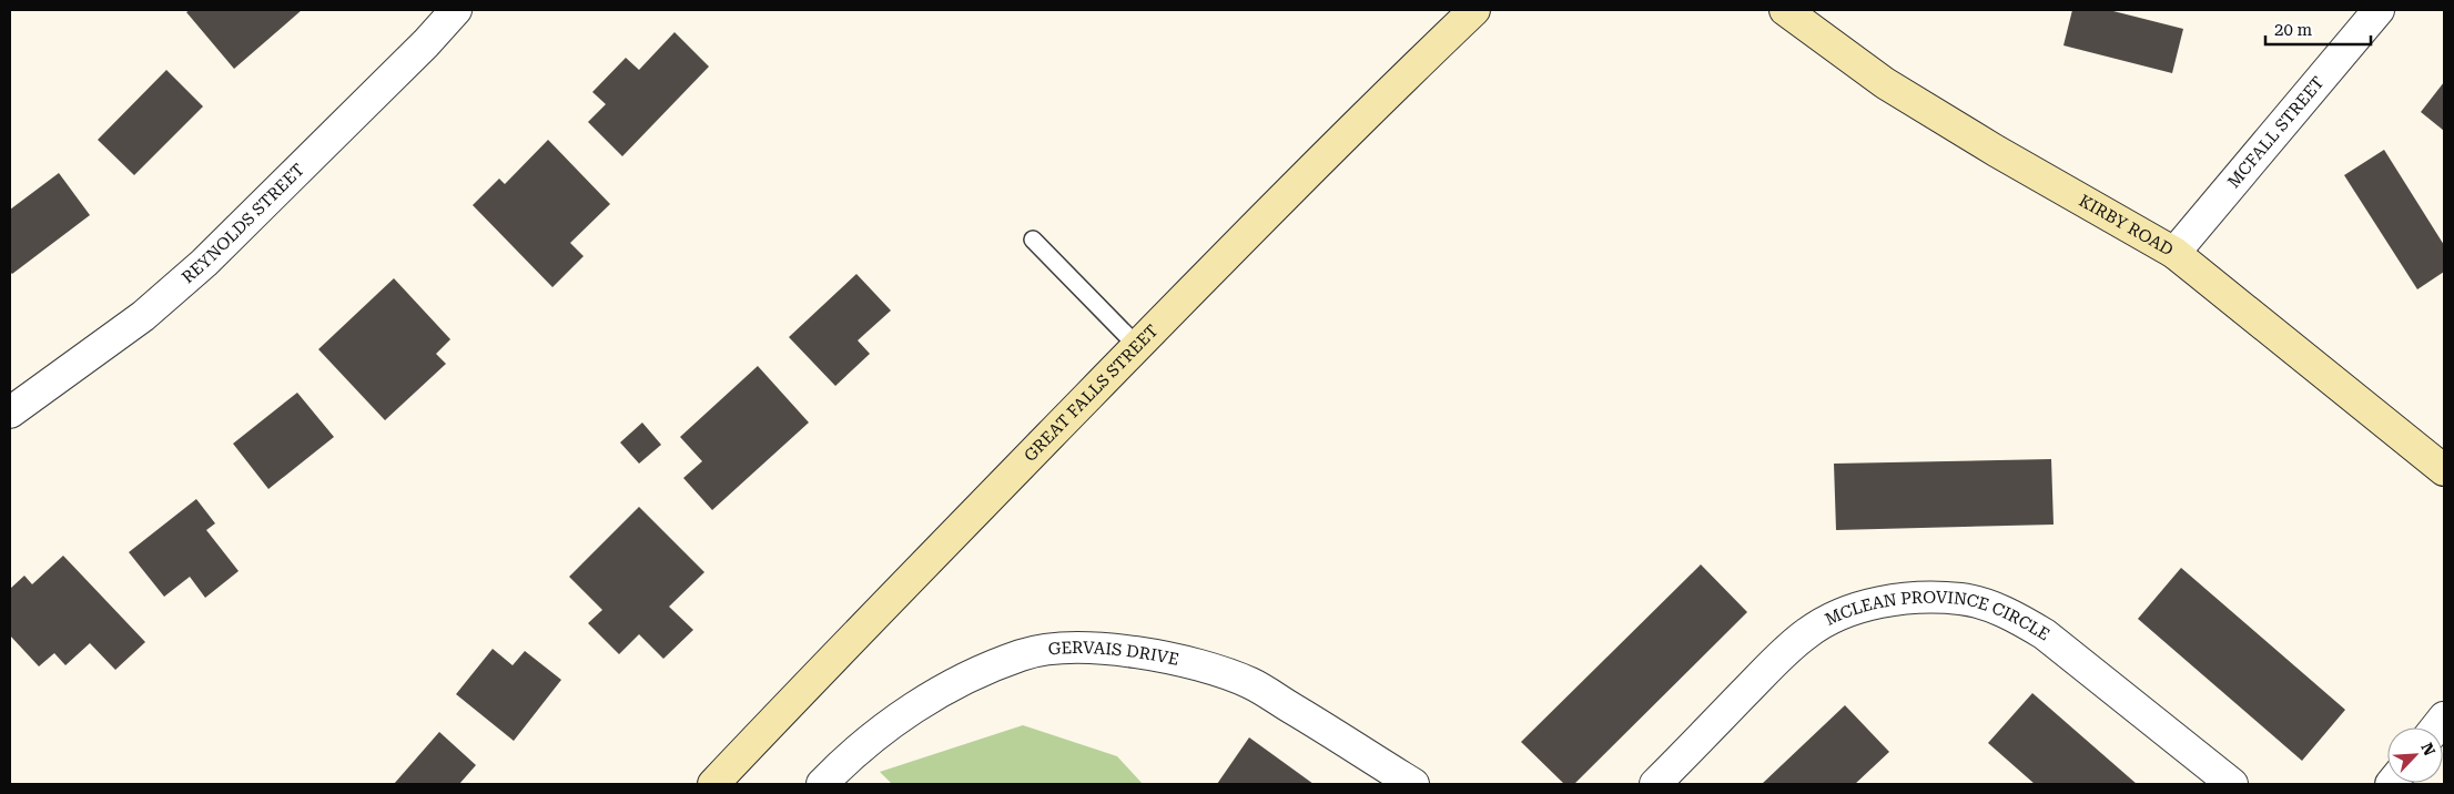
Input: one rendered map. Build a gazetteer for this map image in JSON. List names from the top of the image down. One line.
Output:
{"streets":{"main road":["KIRBY ROAD","GREAT FALLS STREET"],"street":["MCFALL STREET","REYNOLDS STREET","MCLEAN PROVINCE CIRCLE","GERVAIS DRIVE"]},"crossings":[["MCFALL STREET","KIRBY ROAD"]],"scale_bar":"20 m","north":"top right"}
